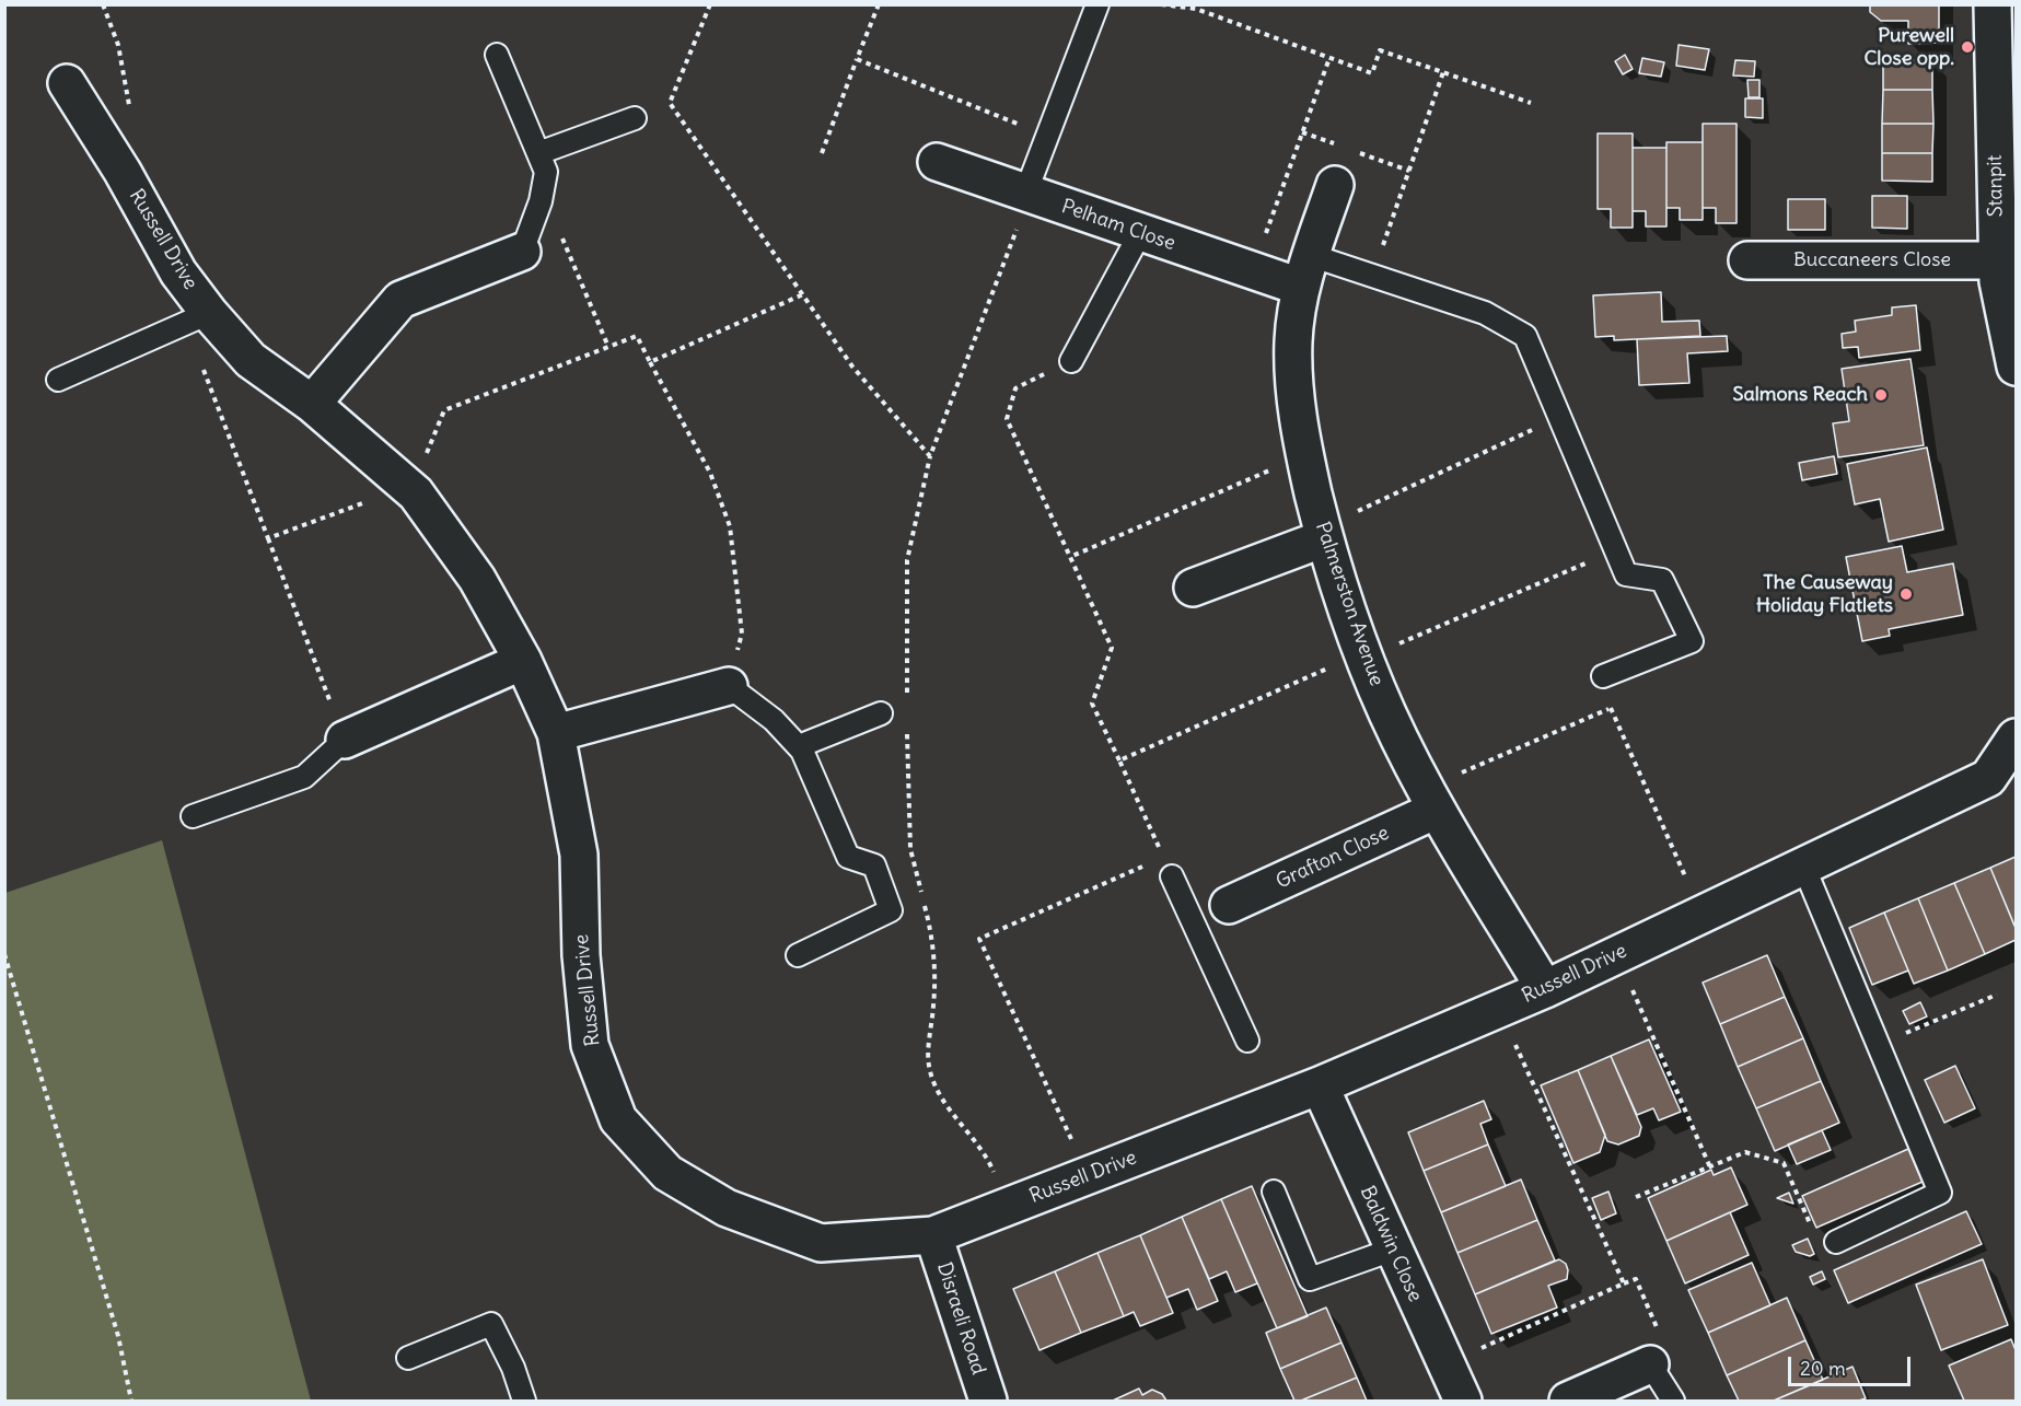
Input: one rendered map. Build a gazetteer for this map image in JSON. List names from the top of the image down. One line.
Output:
{"streets":{"street":["Stanpit","Pelham Close","Russell Drive","Buccaneers Close","Palmerston Avenue","Grafton Close","Baldwin Close","Disraeli Road"]},"crossings":[["Stanpit","Buccaneers Close"],["Pelham Close","Palmerston Avenue"],["Russell Drive","Palmerston Avenue"],["Russell Drive","Baldwin Close"],["Russell Drive","Disraeli Road"],["Palmerston Avenue","Grafton Close"]],"places":["Purewell Close opp.","Salmons Reach","The Causeway Holiday Flatlets"],"scale_bar":"20 m"}
